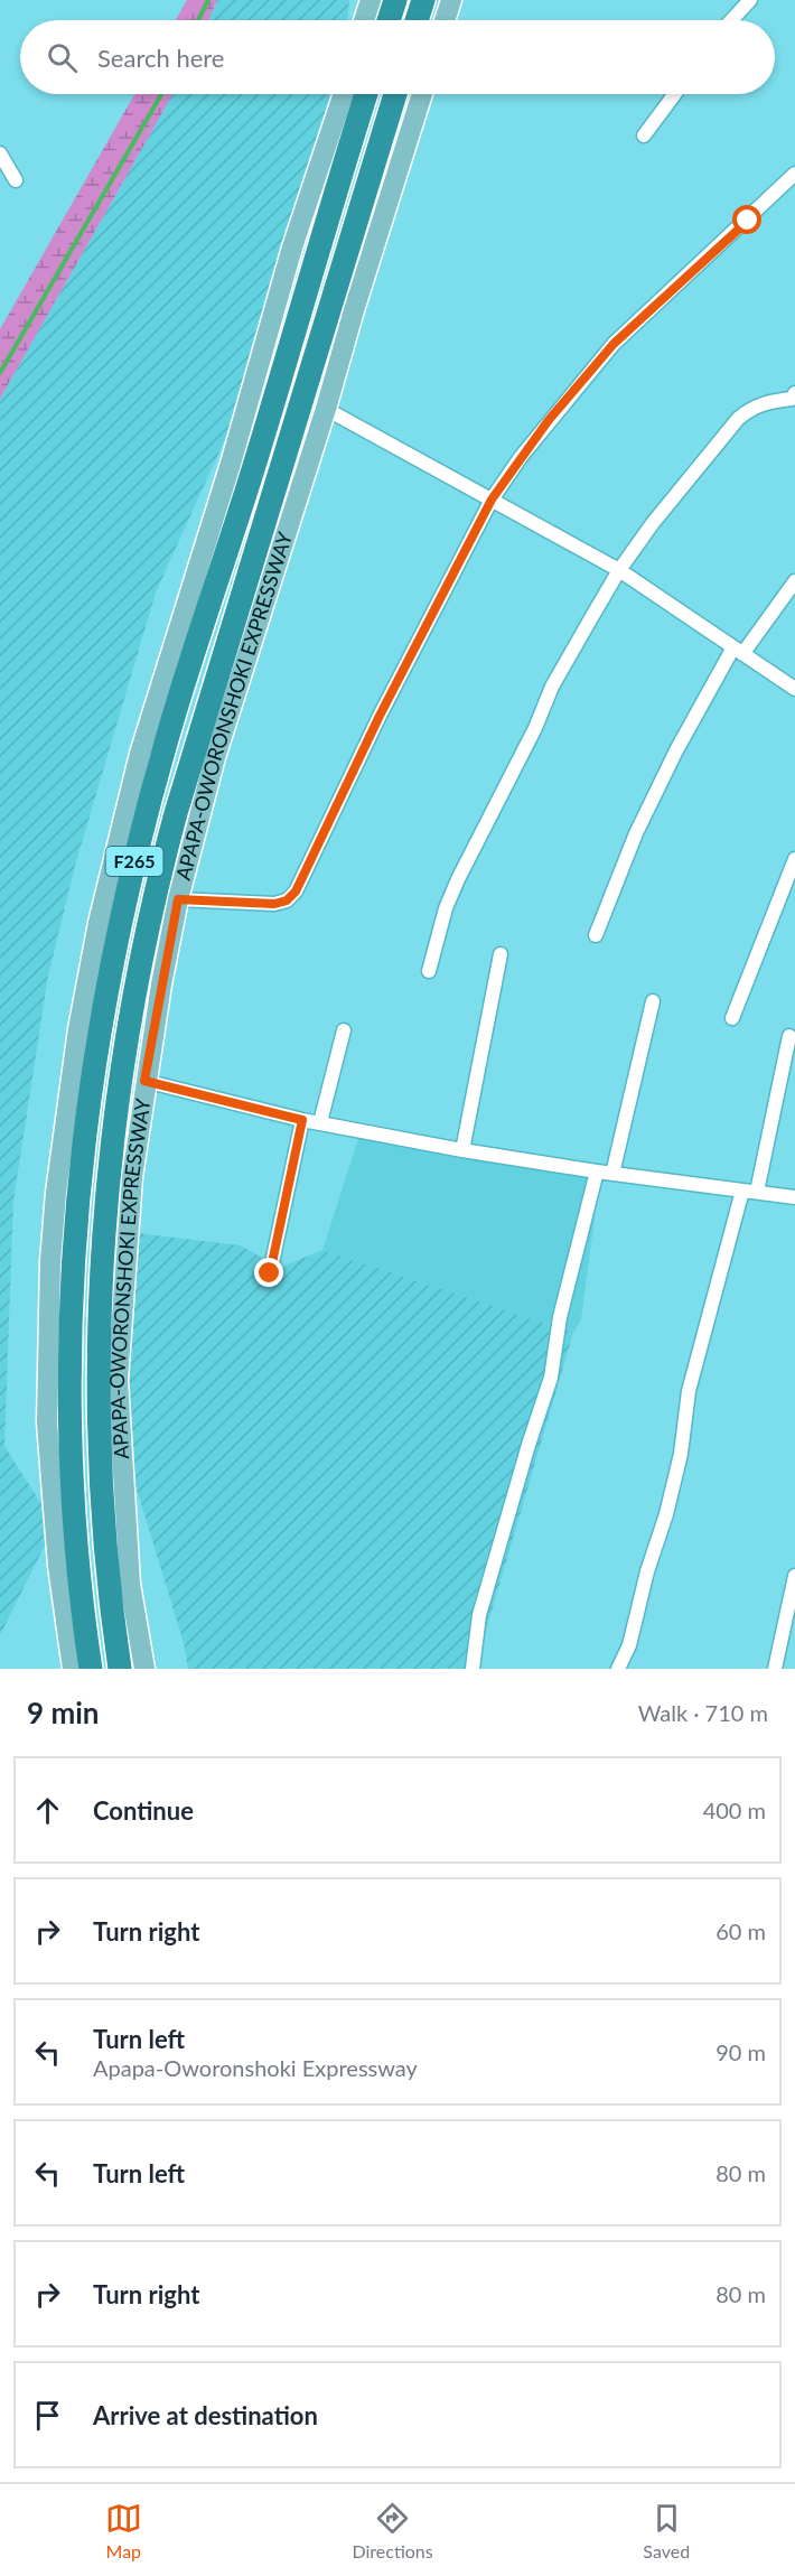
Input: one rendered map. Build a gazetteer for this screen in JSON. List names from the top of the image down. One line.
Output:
{"streets":{"highway":["APAPA-OWORONSHOKI EXPRESSWAY","F265"]},"page":{"search":"Search here","heading":["9 min","Walk · 710 m"],"list":[["Continue","400 m"],["Turn right","60 m"],["Turn left","Apapa-Oworonshoki Expressway","90 m"],["Turn left","80 m"],["Turn right","80 m"],"Arrive at destination"],"nav":["Map","Directions","Saved"]}}
